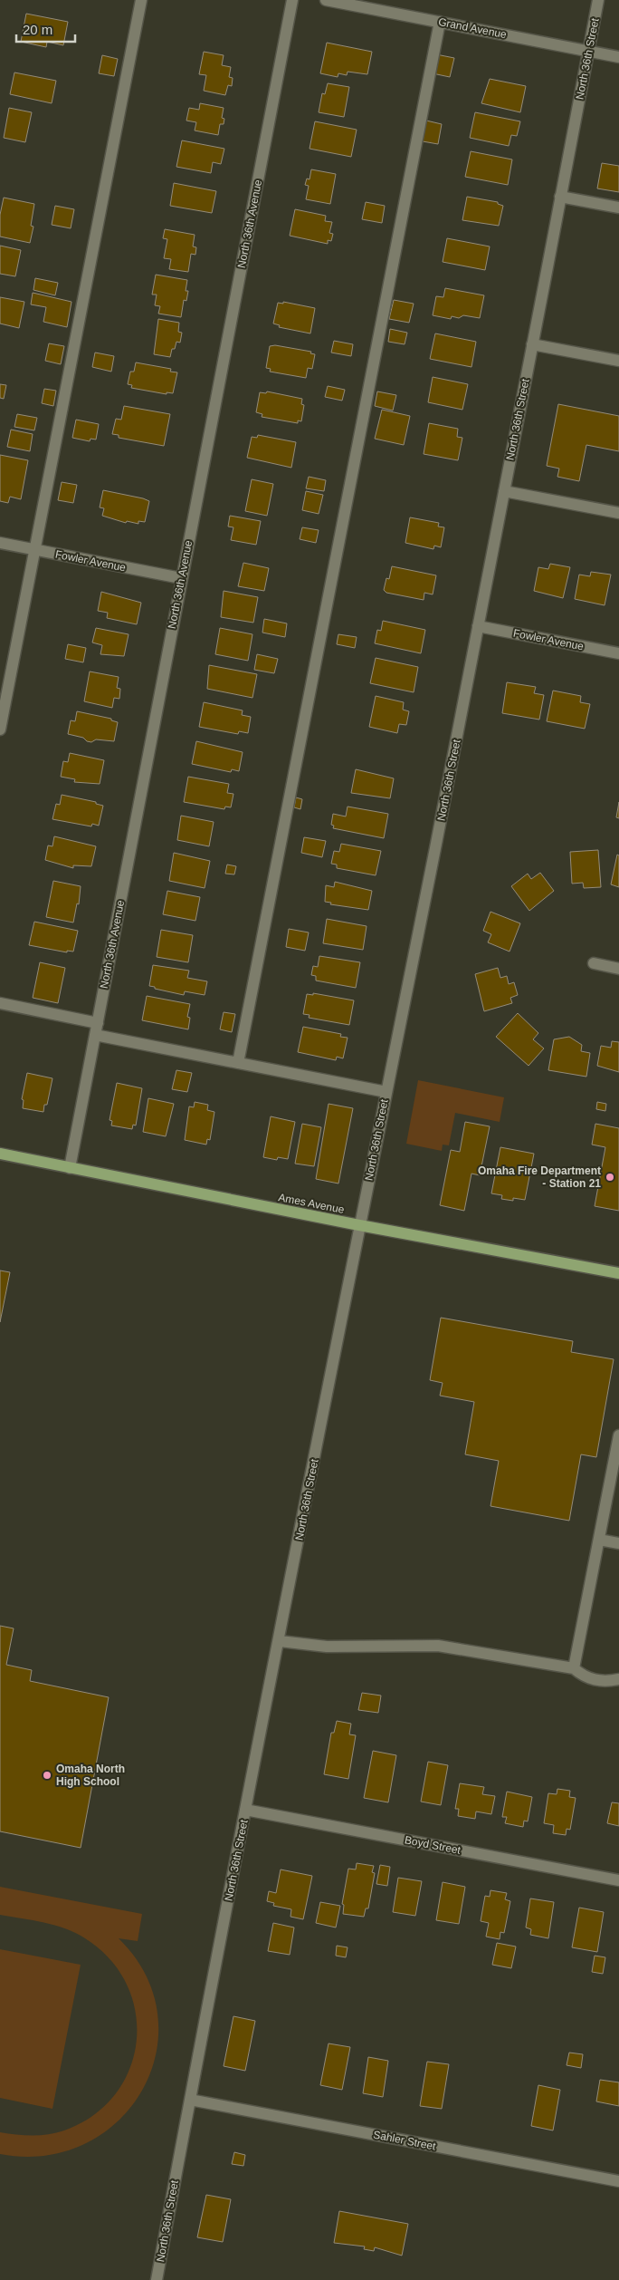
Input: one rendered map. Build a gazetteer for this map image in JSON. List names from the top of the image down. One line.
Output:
{"streets":{"main road":["Ames Avenue"],"street":["Grand Avenue","North 36th Street","North 36th Avenue","Fowler Avenue","Boyd Street","Sahler Street"]},"crossings":[["Grand Avenue","North 36th Street"],["North 36th Street","Fowler Avenue"],["North 36th Street","Ames Avenue"],["North 36th Street","Boyd Street"],["North 36th Street","Sahler Street"],["North 36th Avenue","Fowler Avenue"],["North 36th Avenue","Ames Avenue"]],"places":["Omaha Fire Department - Station 21","Omaha North High School"],"scale_bar":"20 m"}
